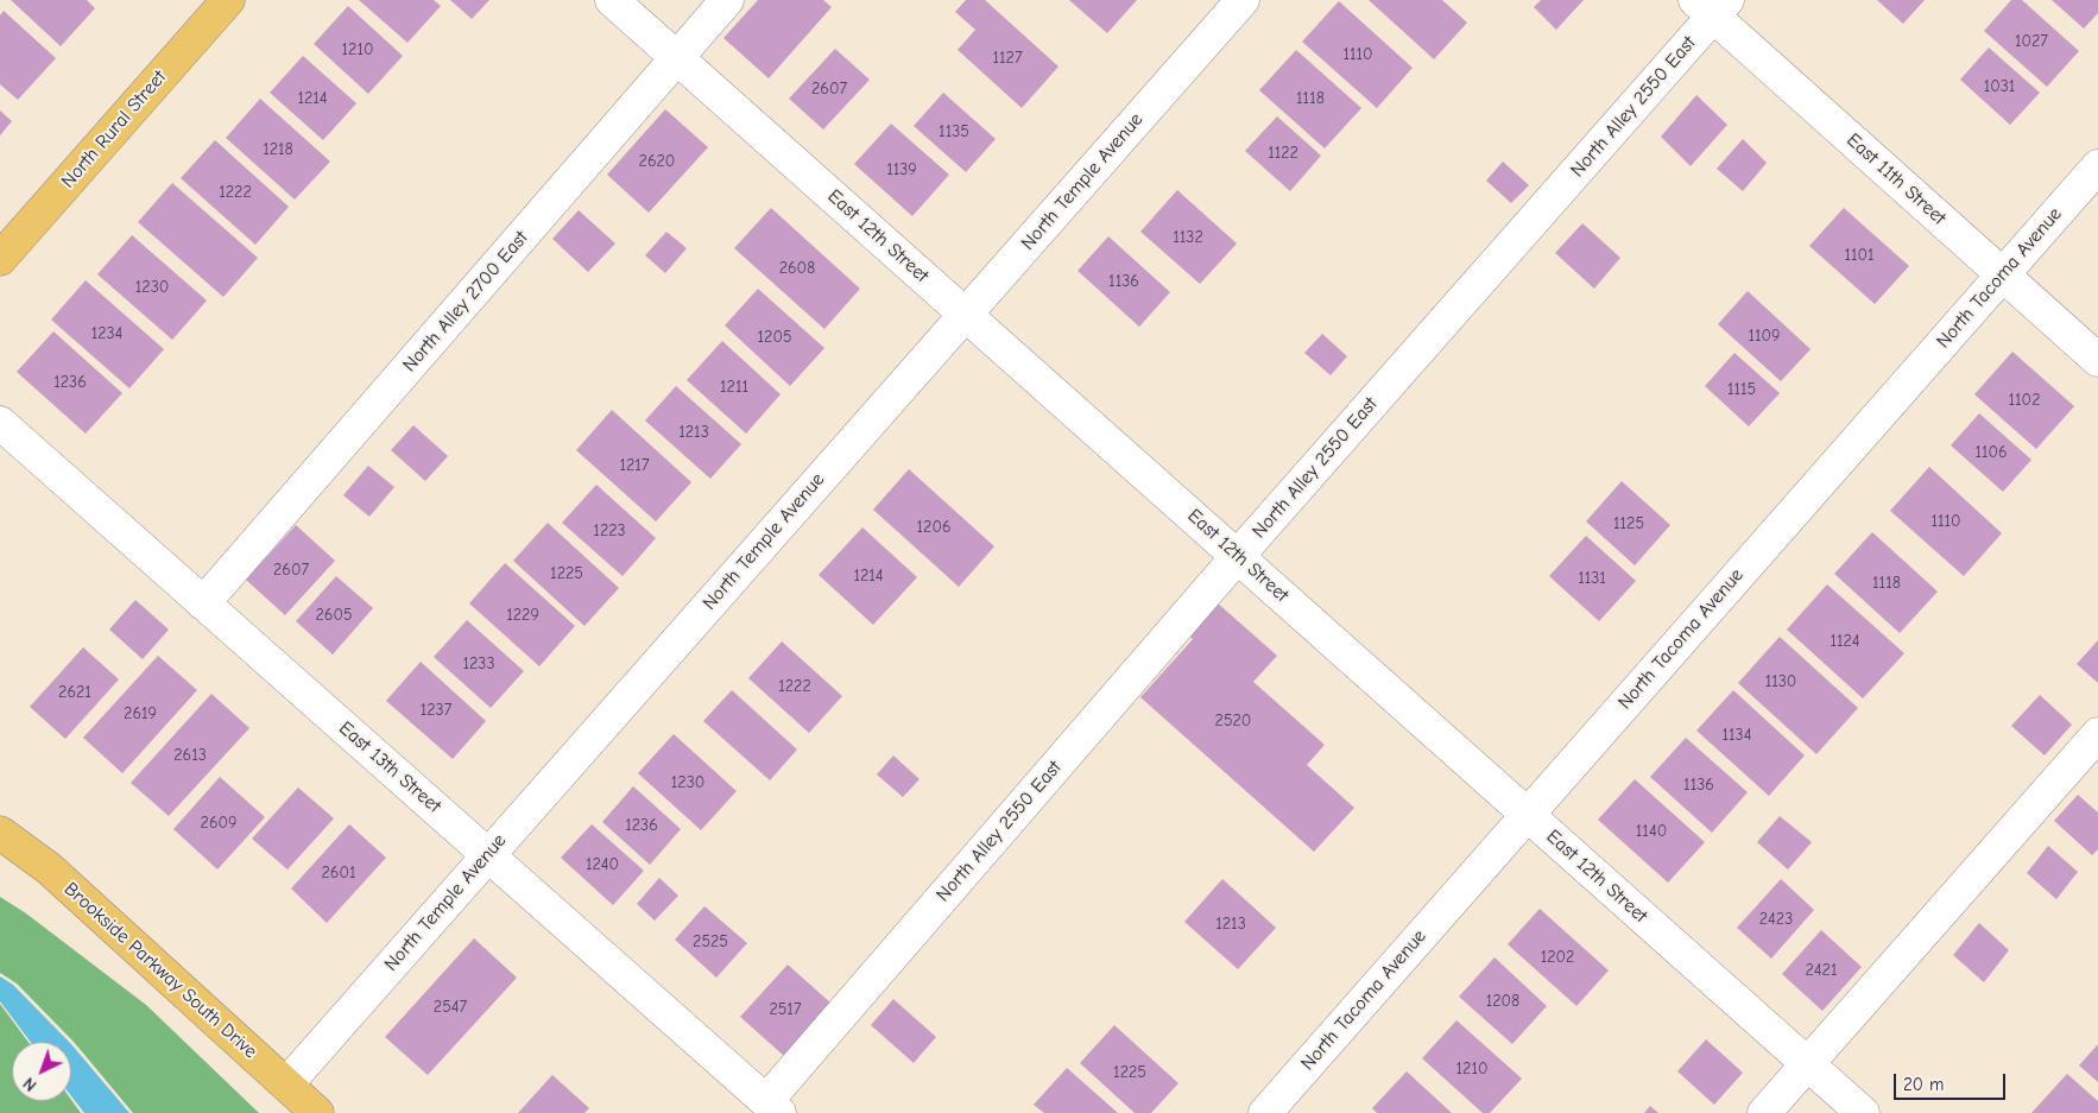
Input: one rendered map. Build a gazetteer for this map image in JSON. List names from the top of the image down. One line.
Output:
{"streets":{"main road":["North Rural Street","Brookside Parkway South Drive"],"street":["North Alley 2550 East","East 11th Street","North Temple Avenue","East 12th Street","North Tacoma Avenue","North Alley 2700 East","East 13th Street"]},"crossings":[["North Alley 2550 East","East 11th Street"],["North Alley 2550 East","East 12th Street"],["North Alley 2550 East","East 13th Street"],["East 11th Street","North Tacoma Avenue"],["North Temple Avenue","East 12th Street"],["North Temple Avenue","East 13th Street"],["North Temple Avenue","Brookside Parkway South Drive"],["East 12th Street","North Tacoma Avenue"],["East 12th Street","North Alley 2700 East"],["North Alley 2700 East","East 13th Street"]],"house_numbers":["1027","1210","1110","1127","1031","2607","1214","1118","1135","1218","1122","2620","1139","1222","1132","1101","2608","1136","1230","1234","1109","1205","1236","1211","1115","1102","1213","1106","1217","1110","1125","1206","1223","2607","1225","1214","1131","1118","2605","1229","1124","1233","1130","1222","2621","1237","2619","2520","1134","2613","1230","1136","2609","1236","1140","1240","2601","2423","1213","2525","1202","2421","1208","2547","2517","1210","1225"],"scale_bar":"20 m","north":"bottom left"}
